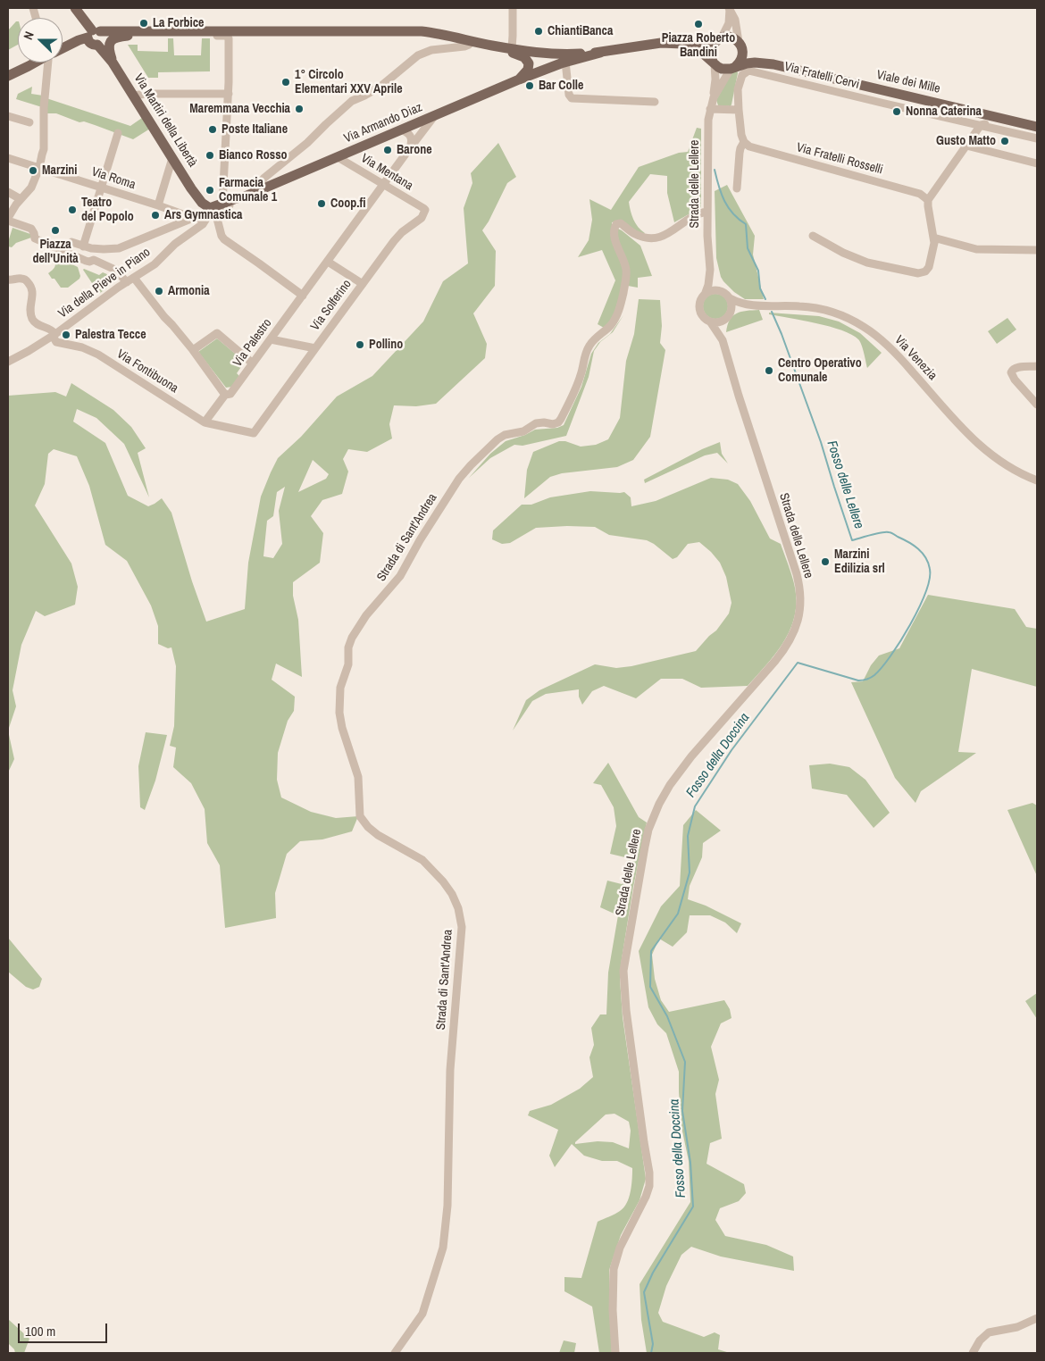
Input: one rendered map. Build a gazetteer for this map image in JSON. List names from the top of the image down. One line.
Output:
{"streets":{"main road":["Viale dei Mille","Via Martiri della Libertà","Via Armando Diaz"],"street":["Via Fratelli Cervi","Via Fratelli Rosselli","Via Mentana","Via Roma","Strada delle Lellere","Via della Pieve in Piano","Via Solferino","Via Palestro","Via Venezia","Via Fontibuona","Strada di Sant'Andrea"]},"crossings":[["Via Fratelli Cervi","Via Fratelli Rosselli"],["Viale dei Mille","Via Armando Diaz"],["Viale dei Mille","Strada delle Lellere"],["Via Martiri della Libertà","Via Armando Diaz"],["Via Martiri della Libertà","Via Roma"],["Via Martiri della Libertà","Via della Pieve in Piano"],["Via Armando Diaz","Via Mentana"],["Via Armando Diaz","Via Roma"],["Via Armando Diaz","Strada delle Lellere"],["Via Armando Diaz","Via della Pieve in Piano"],["Via Armando Diaz","Via Palestro"],["Via Mentana","Via Solferino"],["Via Mentana","Via Palestro"],["Via Roma","Via della Pieve in Piano"],["Strada delle Lellere","Via Venezia"],["Strada delle Lellere","Strada di Sant'Andrea"],["Via della Pieve in Piano","Via Fontibuona"],["Via Solferino","Via Palestro"],["Via Palestro","Via Fontibuona"]],"water":["Fosso delle Lellere","Fosso della Doccina"],"places":["La Forbice","Piazza Roberto Bandini","ChiantiBanca","1° Circolo Elementari XXV Aprile","Bar Colle","Maremmana Vecchia","Nonna Caterina","Poste Italiane","Gusto Matto","Barone","Bianco Rosso","Marzini","Farmacia Comunale 1","Coop.fi","Teatro del Popolo","Ars Gymnastica","Piazza dell'Unità","Armonia","Palestra Tecce","Pollino","Centro Operativo Comunale","Marzini Edilizia srl"],"scale_bar":"100 m","north":"left"}
